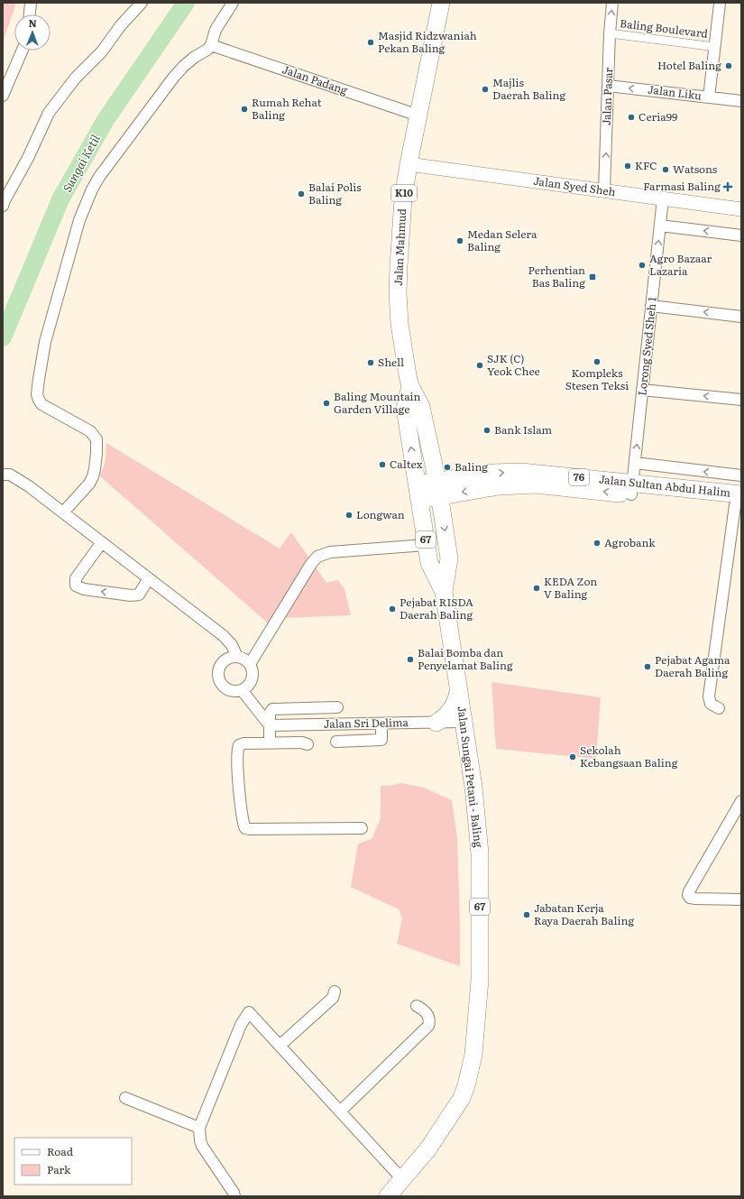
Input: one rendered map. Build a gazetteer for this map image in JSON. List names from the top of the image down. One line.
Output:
{"streets":{"main road":["K10","Jalan Mahmud","76","Jalan Sultan Abdul Halim","67","Jalan Sungai Petani - Baling"],"street":["Baling Boulevard","Jalan Padang","Jalan Liku","Jalan Pasar","Jalan Syed Sheh","Lorong Syed Sheh 1","Jalan Sri Delima"]},"crossings":[["Baling Boulevard","Jalan Pasar"],["Jalan Padang","Jalan Mahmud"],["Jalan Liku","Jalan Pasar"],["Jalan Pasar","Jalan Syed Sheh"],["Jalan Syed Sheh","Jalan Mahmud"],["Jalan Syed Sheh","Lorong Syed Sheh 1"],["Jalan Mahmud","Jalan Sultan Abdul Halim"],["Jalan Mahmud","Jalan Sungai Petani - Baling"],["Lorong Syed Sheh 1","Jalan Sultan Abdul Halim"],["Jalan Sultan Abdul Halim","Jalan Sungai Petani - Baling"],["Jalan Sri Delima","Jalan Sungai Petani - Baling"]],"one_way":["Jalan Liku","Jalan Pasar","Lorong Syed Sheh 1"],"water":["Sungai Ketil"],"places":{"other":["Masjid Ridzwaniah Pekan Baling","Hotel Baling","Majlis Daerah Baling","Rumah Rehat Baling","Ceria99","KFC","Watsons","Balai Polis Baling","Medan Selera Baling","Agro Bazaar Lazaria","Kompleks Stesen Teksi","Shell","SJK (C) Yeok Chee","Baling Mountain Garden Village","Bank Islam","Caltex","Baling","Longwan","Agrobank","KEDA Zon V Baling","Pejabat RISDA Daerah Baling","Balai Bomba dan Penyelamat Baling","Pejabat Agama Daerah Baling","Sekolah Kebangsaan Baling","Jabatan Kerja Raya Daerah Baling"],"health":["Farmasi Baling"],"transit":["Perhentian Bas Baling"]},"legend":["Road","Park"],"north":"top"}
